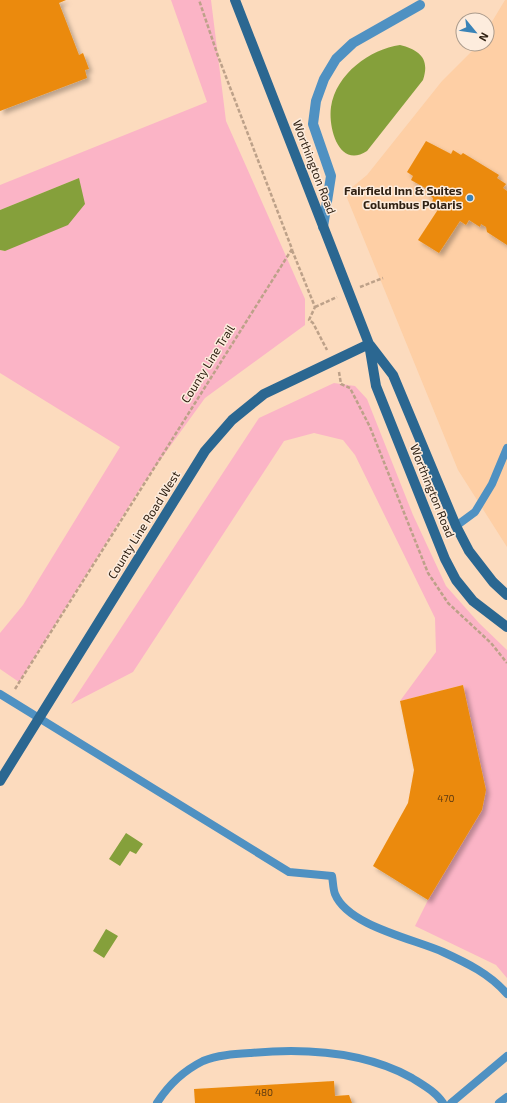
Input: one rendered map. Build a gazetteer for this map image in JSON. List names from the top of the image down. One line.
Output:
{"streets":{"main road":["Worthington Road","County Line Road West"],"path":["County Line Trail"]},"crossings":[["Worthington Road","County Line Road West"]],"places":["Fairfield Inn & Suites Columbus Polaris"],"house_numbers":["470","480"],"north":"bottom right"}
